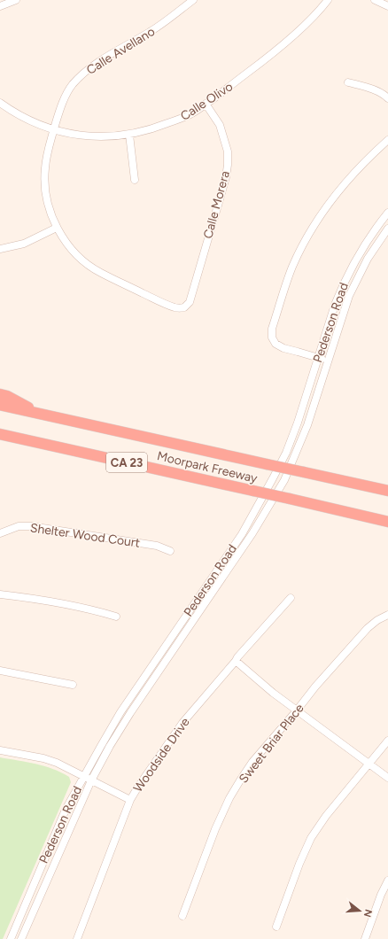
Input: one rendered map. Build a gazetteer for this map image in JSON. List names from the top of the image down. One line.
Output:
{"streets":{"highway":["CA 23","Moorpark Freeway"],"street":["Calle Avellano","Calle Olivo","Calle Morera","Pederson Road","Shelter Wood Court","Sweet Briar Place","Woodside Drive"]},"crossings":[["Calle Avellano","Calle Olivo"],["Calle Avellano","Calle Morera"],["Calle Olivo","Calle Morera"]],"north":"right"}
